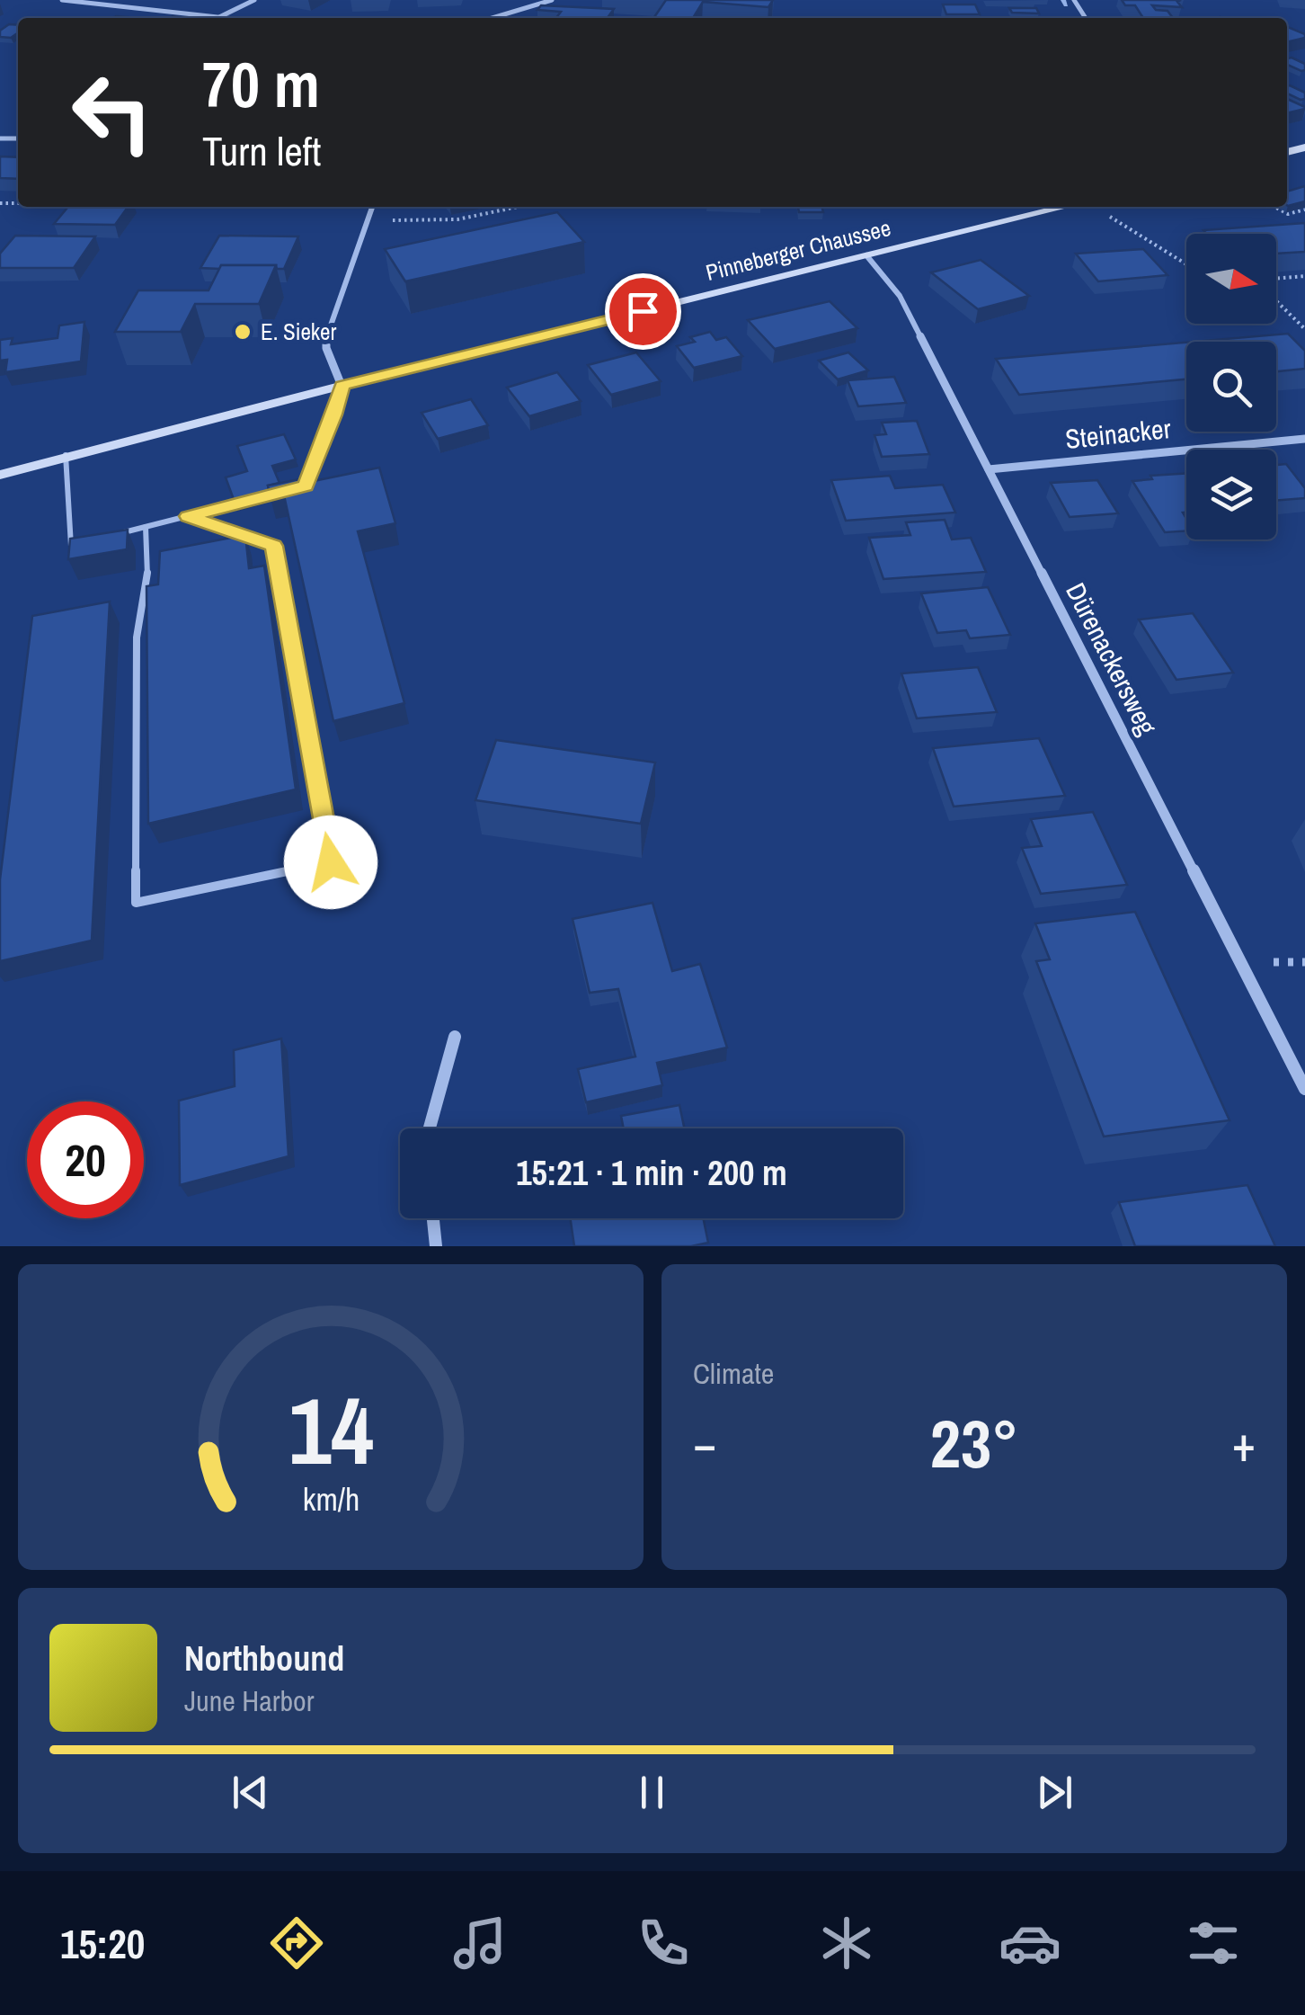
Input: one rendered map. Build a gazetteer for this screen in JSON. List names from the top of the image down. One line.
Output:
{"streets":{"main road":["Pinneberger Chaussee"],"street":["Steinacker","Dürenackersweg"]},"crossings":[["Pinneberger Chaussee","Dürenackersweg"],["Steinacker","Dürenackersweg"]],"places":["E. Sieker"],"north":"right","page":{"turn":["70 m","Turn left"],"limit":"20","trip":"15:21 · 1 min · 200 m","tile":"Climate","heat":["−","23°","+"],"song":["Northbound","June Harbor"],"tabs":"15:20","gauge":["14","km/h"]}}
